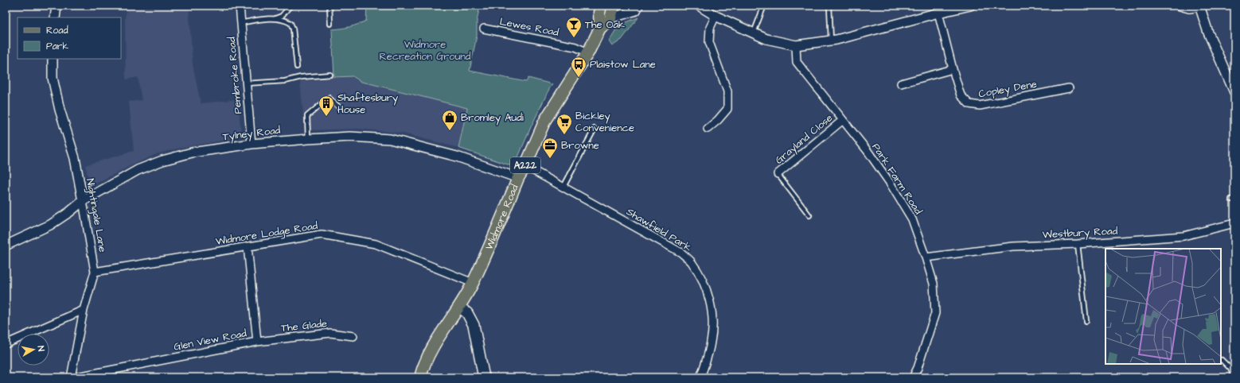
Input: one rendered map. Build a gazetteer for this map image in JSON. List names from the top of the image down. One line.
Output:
{"streets":{"main road":["A222","Widmore Road"],"street":["Lewes Road","Pembroke Road","Copley Dene","Tylney Road","Grayland Close","Park Farm Road","Nightingale Lane","Shawfield Park","Westbury Road","Widmore Lodge Road","The Glade","Glen View Road"]},"crossings":[["Lewes Road","Widmore Road"],["Pembroke Road","Tylney Road"],["Tylney Road","Nightingale Lane"],["Tylney Road","Widmore Road"],["Grayland Close","Park Farm Road"],["A222","Widmore Road"],["Park Farm Road","Westbury Road"],["Nightingale Lane","Widmore Lodge Road"],["Widmore Road","Shawfield Park"],["Widmore Road","Widmore Lodge Road"],["Widmore Lodge Road","Glen View Road"],["The Glade","Glen View Road"]],"parks":["Widmore Recreation Ground"],"places":{"bar":["The Oak"],"bus stop":["Plaistow Lane"],"building":["Shaftesbury House"],"shop":["Bromley Audi"],"supermarket":["Bickley Convenience"],"office":["Browne"]},"legend":["Road","Park"],"north":"right"}
